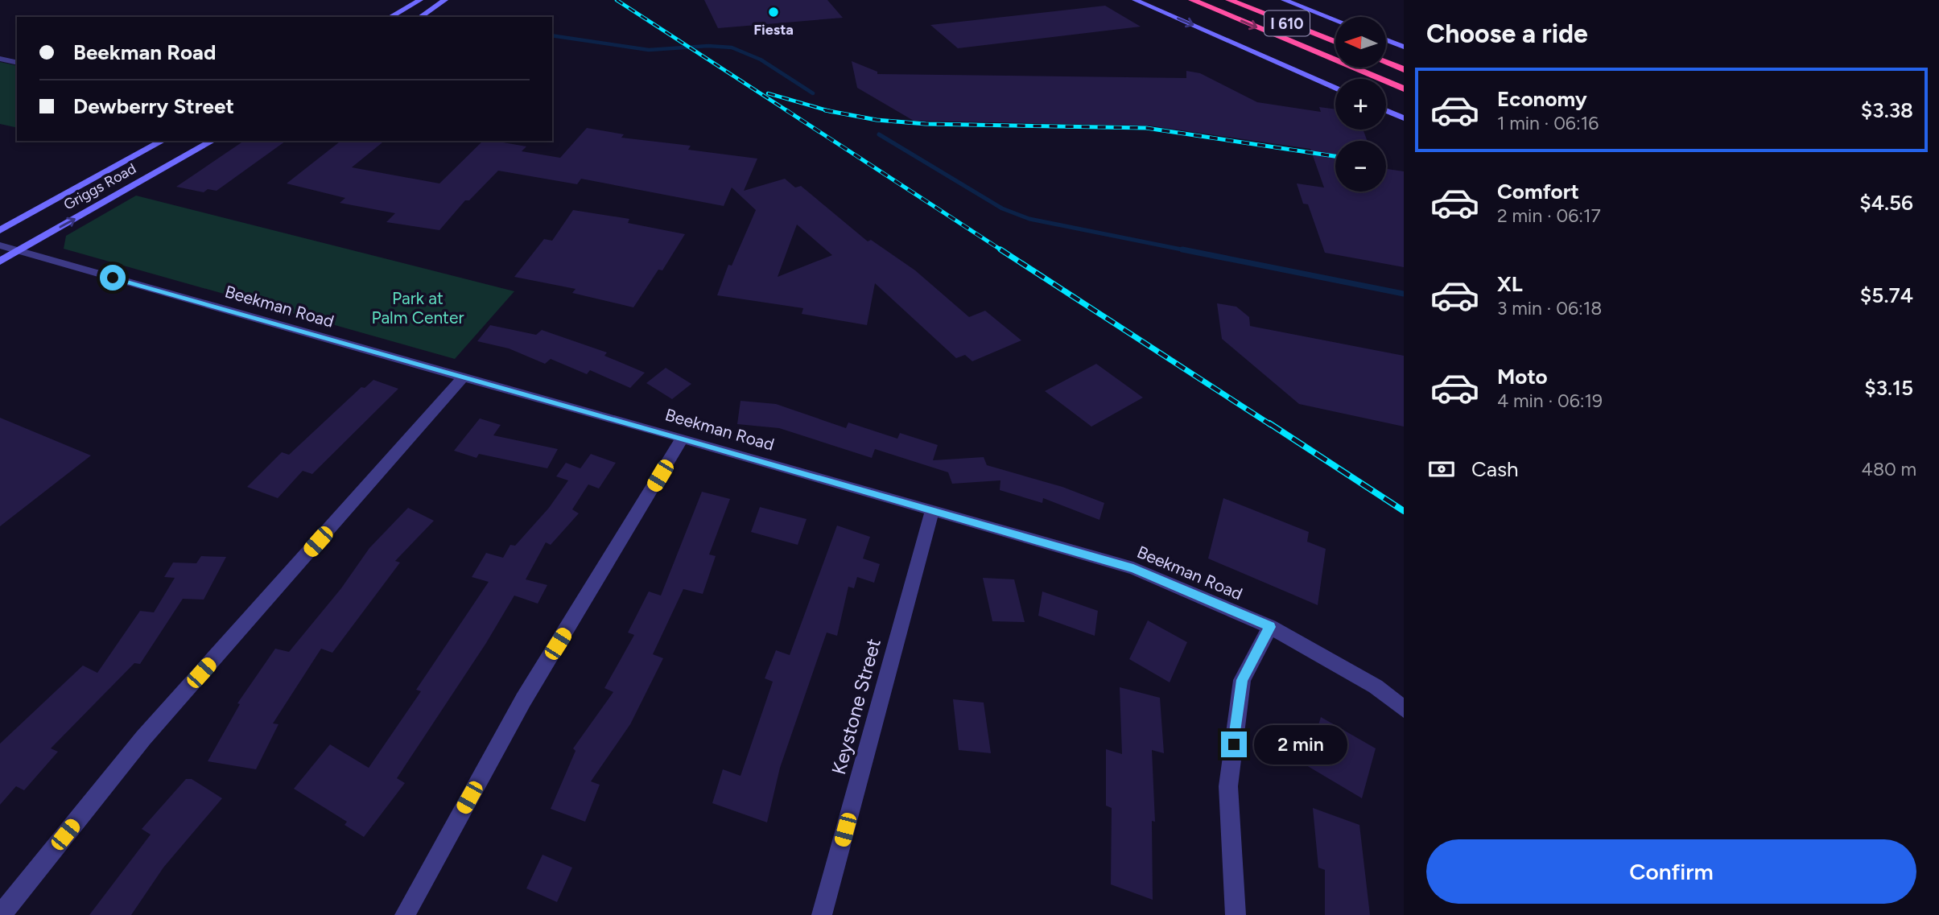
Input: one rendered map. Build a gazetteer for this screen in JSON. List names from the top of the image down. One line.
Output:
{"streets":{"highway":["I 610"],"main road":["Griggs Road"],"street":["Beekman Road","Keystone Street"]},"crossings":[["Griggs Road","Beekman Road"],["Beekman Road","Keystone Street"]],"parks":["Park at Palm Center"],"places":["Fiesta"],"north":"left","page":{"heading":"Choose a ride","map_buttons":["+","−"],"banner":["Beekman Road","Dewberry Street"],"list":[{"name":"Economy","note":"1 min · 06:16","value":"$3.38"},{"name":"Comfort","note":"2 min · 06:17","value":"$4.56"},{"name":"XL","note":"3 min · 06:18","value":"$5.74"},{"name":"Moto","note":"4 min · 06:19","value":"$3.15"}],"pay":["Cash","480 m"],"bubble":"2 min","buttons":"Confirm"}}
